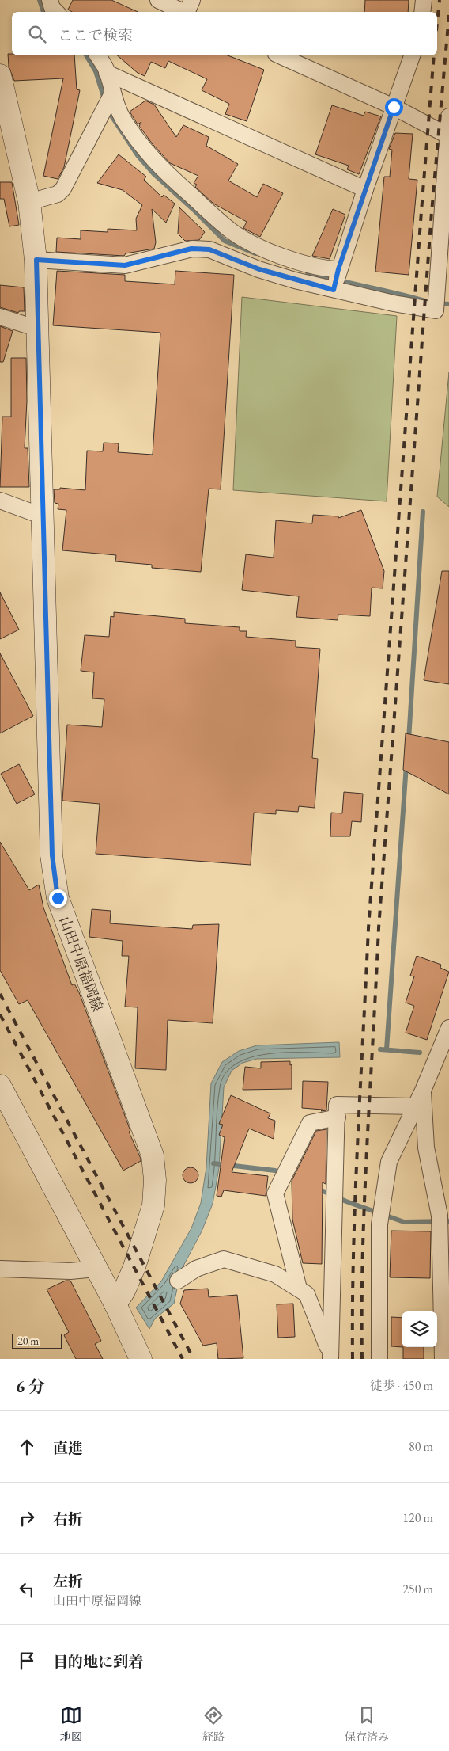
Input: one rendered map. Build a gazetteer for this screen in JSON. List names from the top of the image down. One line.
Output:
{"streets":{"main road":["山田中原福岡線"]},"scale_bar":"20 m","page":{"search":"ここで検索","scale":"20 m","heading":["6 分","徒歩 · 450 m"],"list":[["直進","80 m"],["右折","120 m"],["左折","山田中原福岡線","250 m"],"目的地に到着"],"nav":["地図","経路","保存済み"]}}
